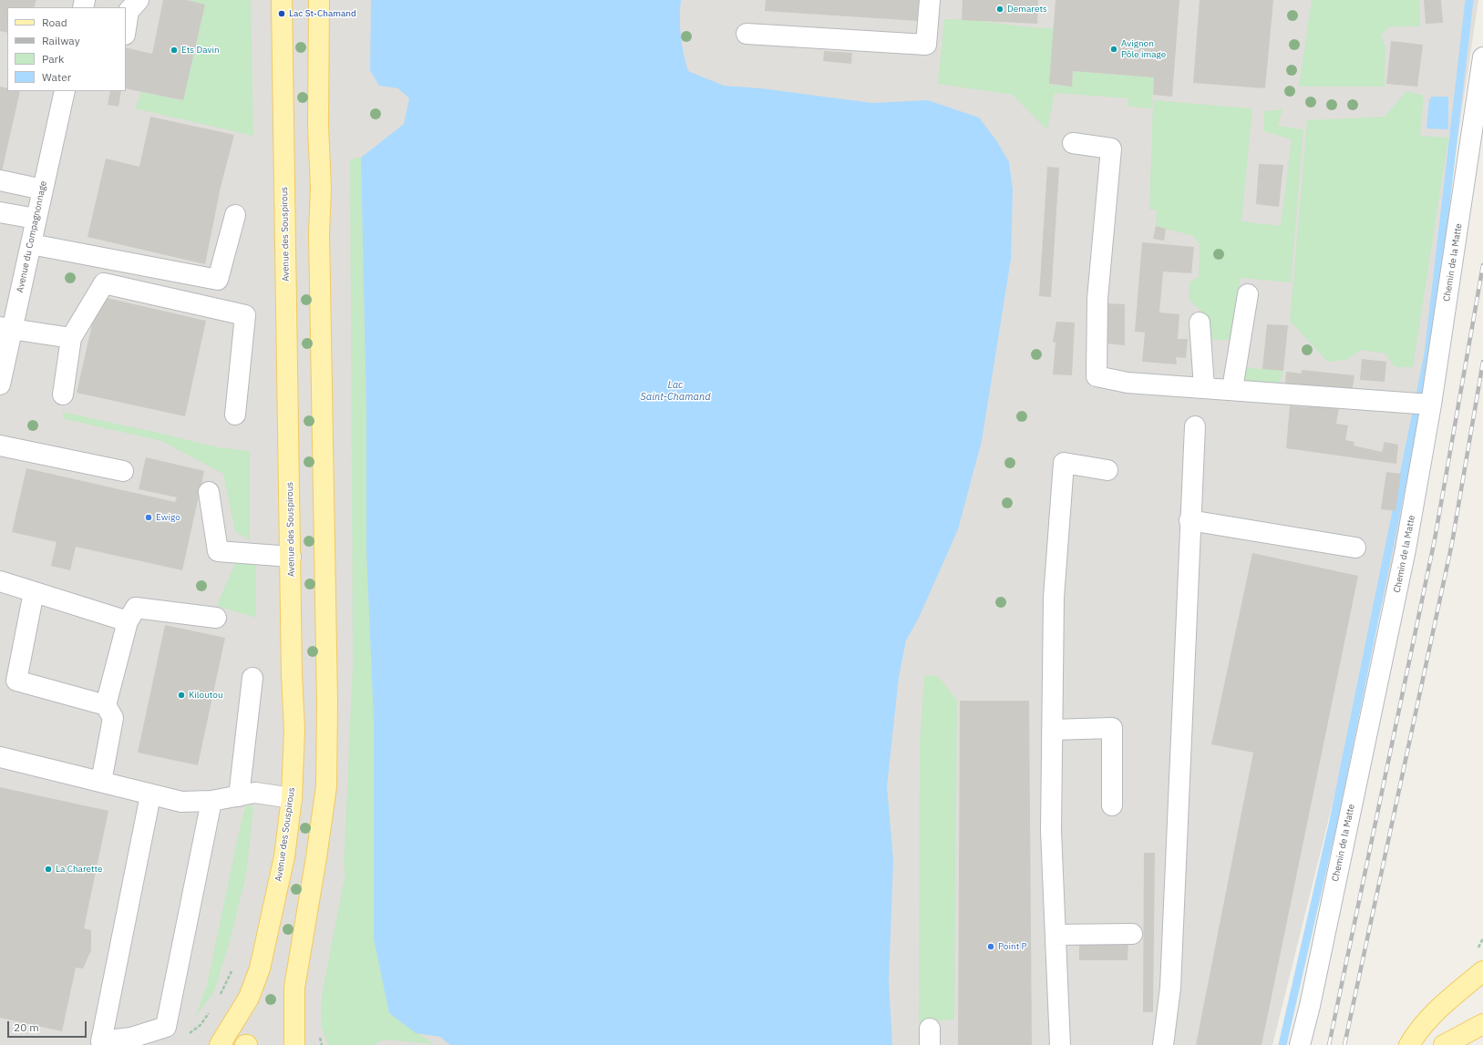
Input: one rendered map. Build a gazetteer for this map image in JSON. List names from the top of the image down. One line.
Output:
{"streets":{"main road":["Avenue des Souspirous"],"street":["Avenue du Compagnonnage","Chemin de la Matte"]},"water":["Lac Saint-Chamand"],"places":["Demarets","Lac St-Chamand","Avignon Pôle image","Ets Davin","Ewigo","Kiloutou","La Charette","Point P"],"legend":["Road","Railway","Park","Water"],"scale_bar":"20 m"}
